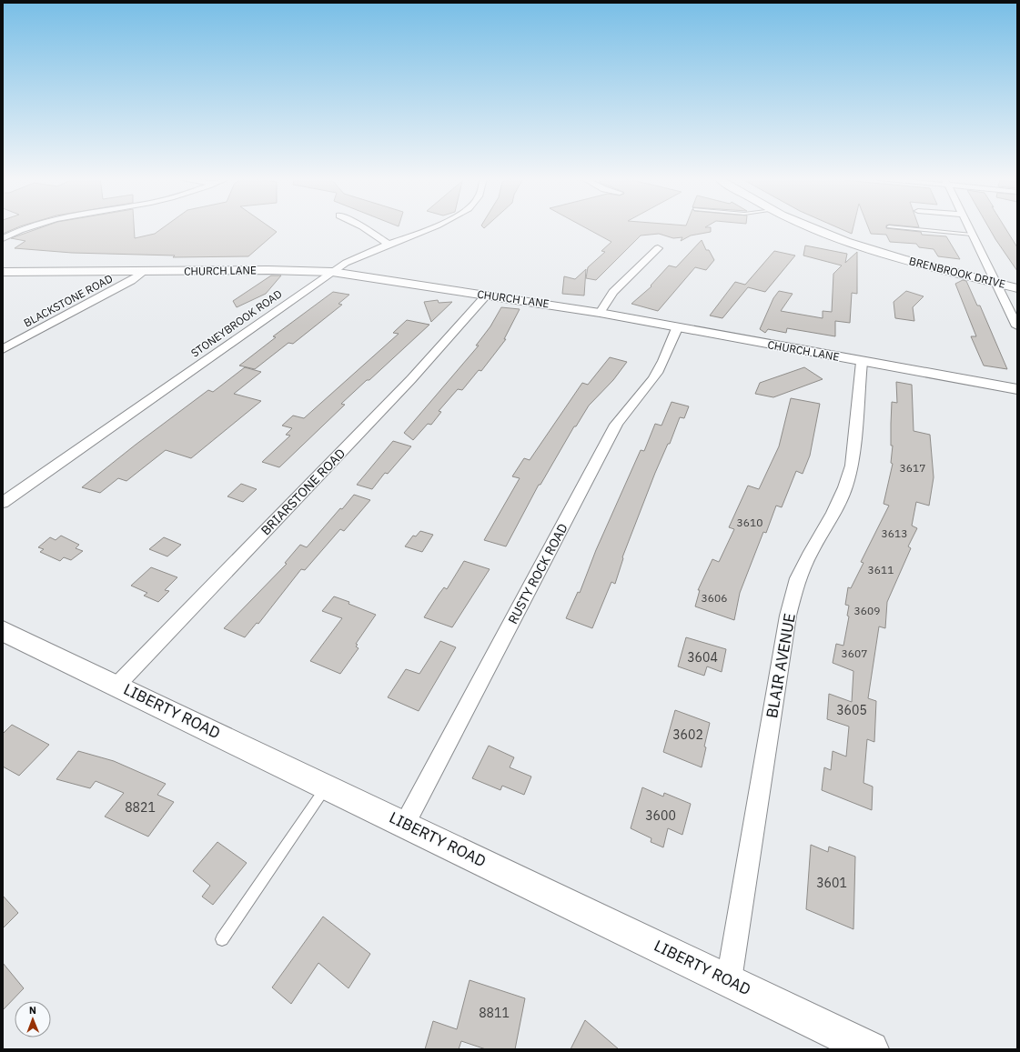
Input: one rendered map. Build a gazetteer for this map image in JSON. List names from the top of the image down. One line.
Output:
{"streets":{"street":["CHURCH LANE","BRENBROOK DRIVE","BLACKSTONE ROAD","STONEYBROOK ROAD","BRIARSTONE ROAD","RUSTY ROCK ROAD","BLAIR AVENUE","LIBERTY ROAD"]},"crossings":[["CHURCH LANE","BLACKSTONE ROAD"],["CHURCH LANE","STONEYBROOK ROAD"],["CHURCH LANE","BRIARSTONE ROAD"],["CHURCH LANE","RUSTY ROCK ROAD"],["CHURCH LANE","BLAIR AVENUE"],["BRIARSTONE ROAD","LIBERTY ROAD"],["RUSTY ROCK ROAD","LIBERTY ROAD"],["BLAIR AVENUE","LIBERTY ROAD"]],"house_numbers":["3617","3610","3613","3611","3606","3609","3607","3604","3605","3602","8821","3600","3601","8811"],"north":"top"}
